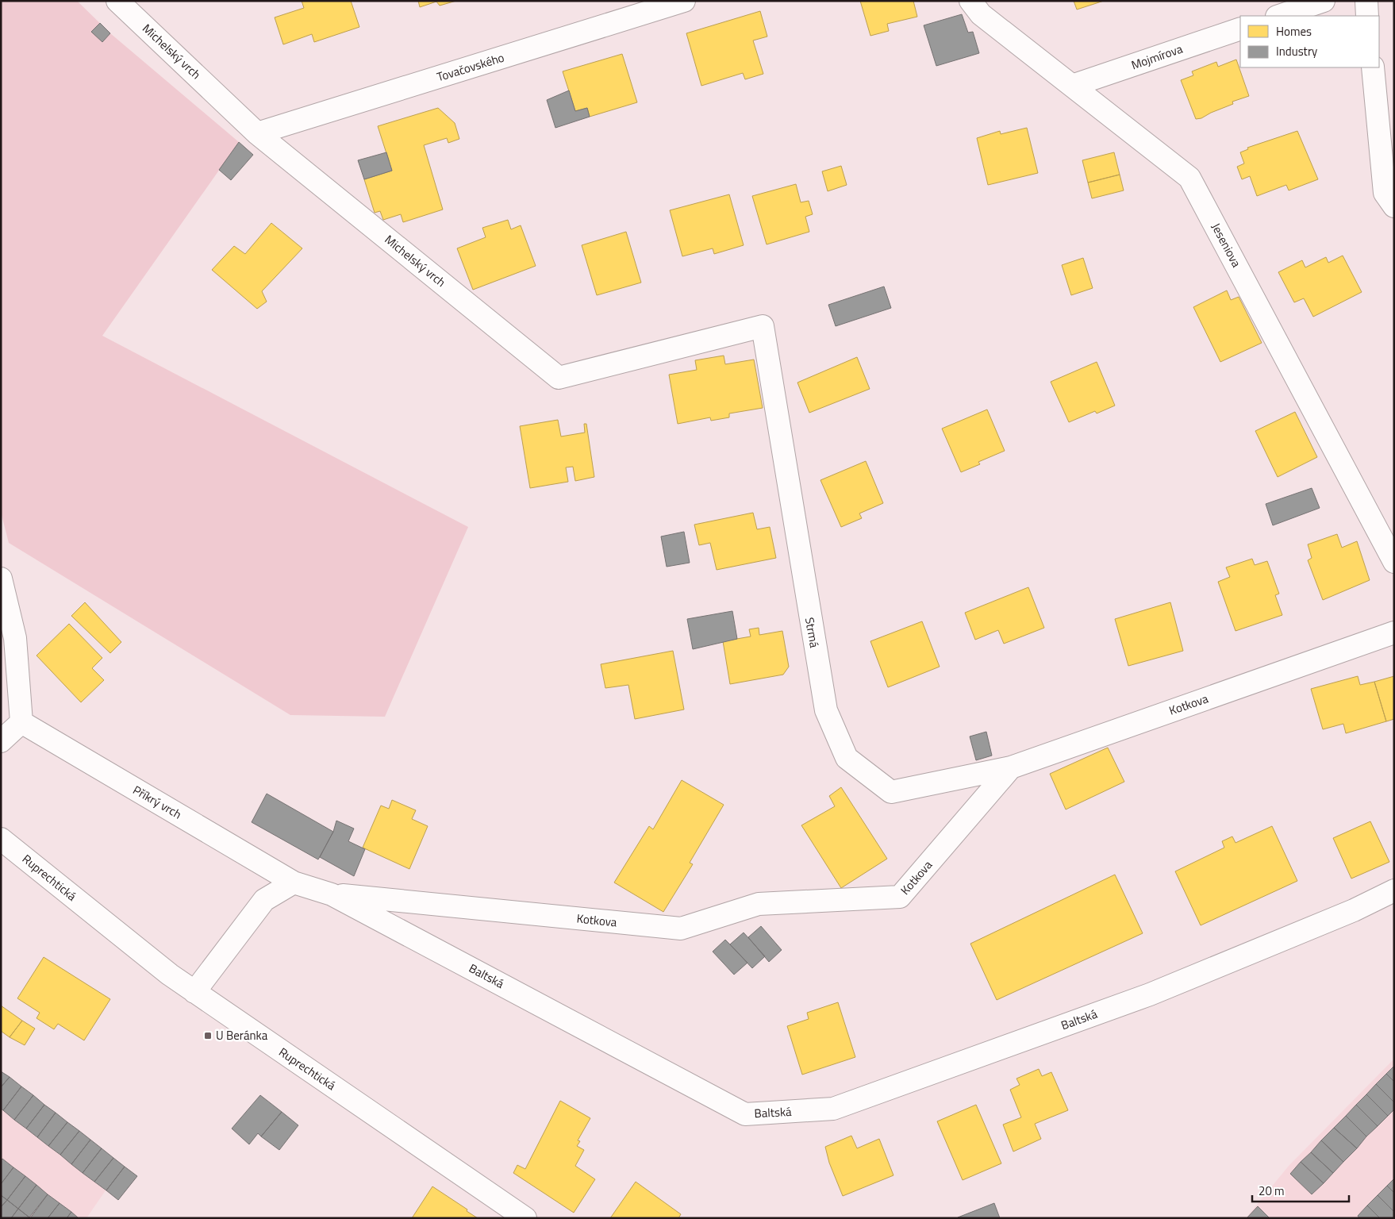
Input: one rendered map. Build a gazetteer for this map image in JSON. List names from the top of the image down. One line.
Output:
{"streets":{"street":["Michelský vrch","Mojmírova","Tovačovského","Jeseniova","Strmá","Kotkova","Příkrý vrch","Ruprechtická","Baltská"]},"crossings":[["Michelský vrch","Tovačovského"],["Michelský vrch","Strmá"],["Mojmírova","Jeseniova"],["Strmá","Kotkova"],["Kotkova","Baltská"],["Příkrý vrch","Baltská"]],"places":{"transit":["U Beránka"]},"legend":["Homes","Industry"],"scale_bar":"20 m"}
